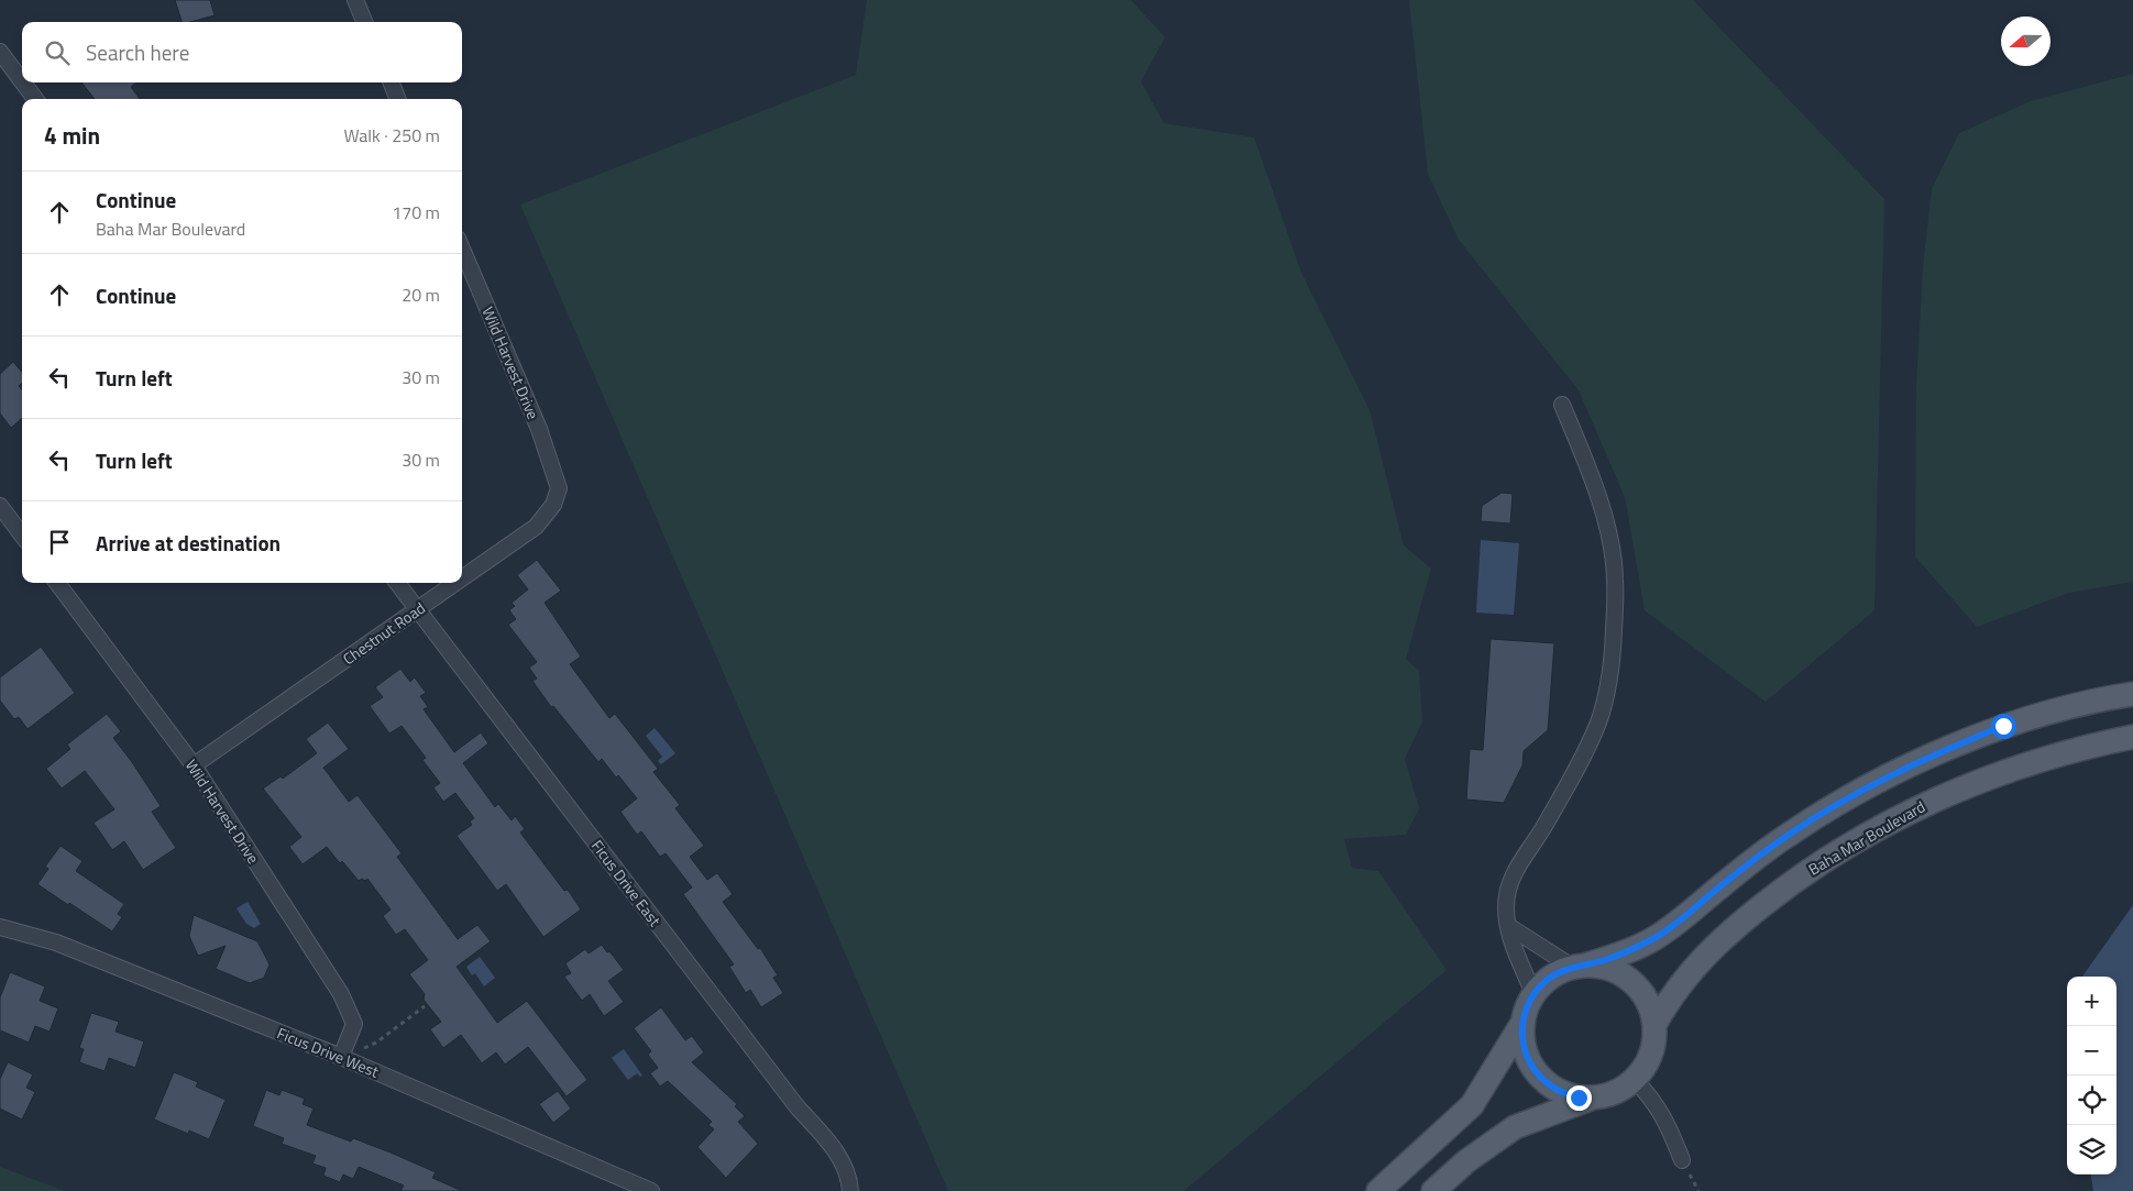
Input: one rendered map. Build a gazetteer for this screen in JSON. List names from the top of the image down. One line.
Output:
{"streets":{"main road":["Baha Mar Boulevard"],"street":["Wild Harvest Drive","Chestnut Road","Ficus Drive East","Ficus Drive West"]},"crossings":[["Wild Harvest Drive","Chestnut Road"],["Wild Harvest Drive","Ficus Drive West"],["Chestnut Road","Ficus Drive East"]],"north":"left","page":{"search":"Search here","heading":["4 min","Walk · 250 m"],"list":[["Continue","Baha Mar Boulevard","170 m"],["Continue","20 m"],["Turn left","30 m"],["Turn left","30 m"],"Arrive at destination"],"map_buttons":["+","−"]}}
